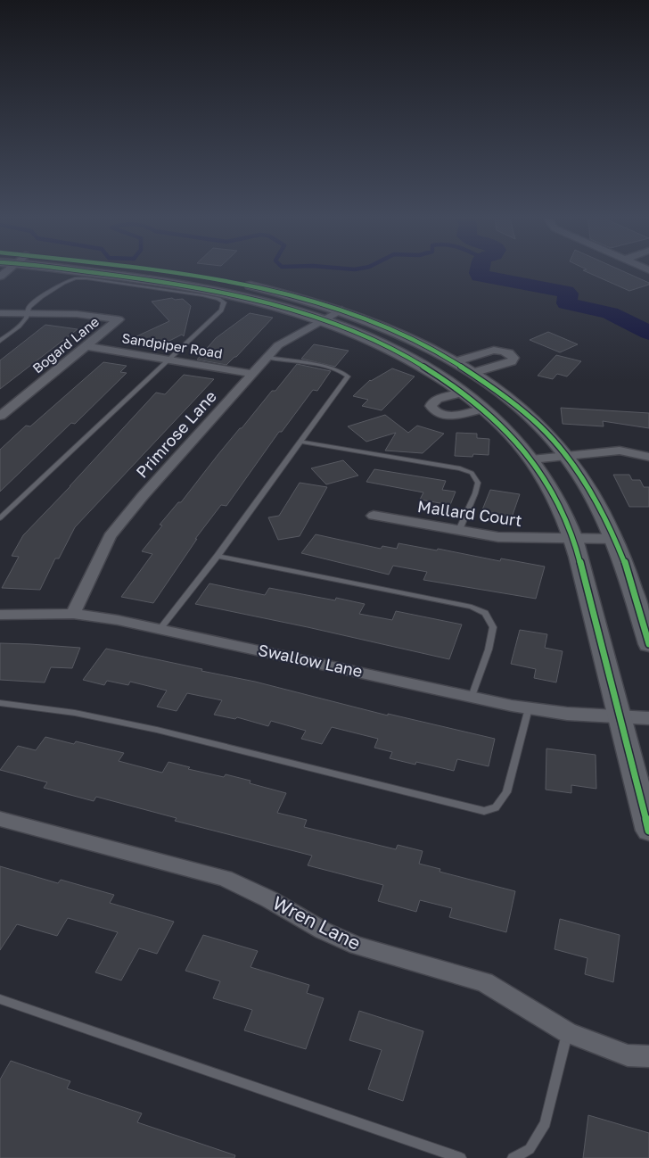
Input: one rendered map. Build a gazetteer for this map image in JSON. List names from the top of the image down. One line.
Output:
{"streets":{"street":["Bogard Lane","Sandpiper Road","Primrose Lane","Mallard Court","Swallow Lane","Wren Lane"]},"crossings":[["Bogard Lane","Sandpiper Road"],["Sandpiper Road","Primrose Lane"],["Primrose Lane","Swallow Lane"]]}
